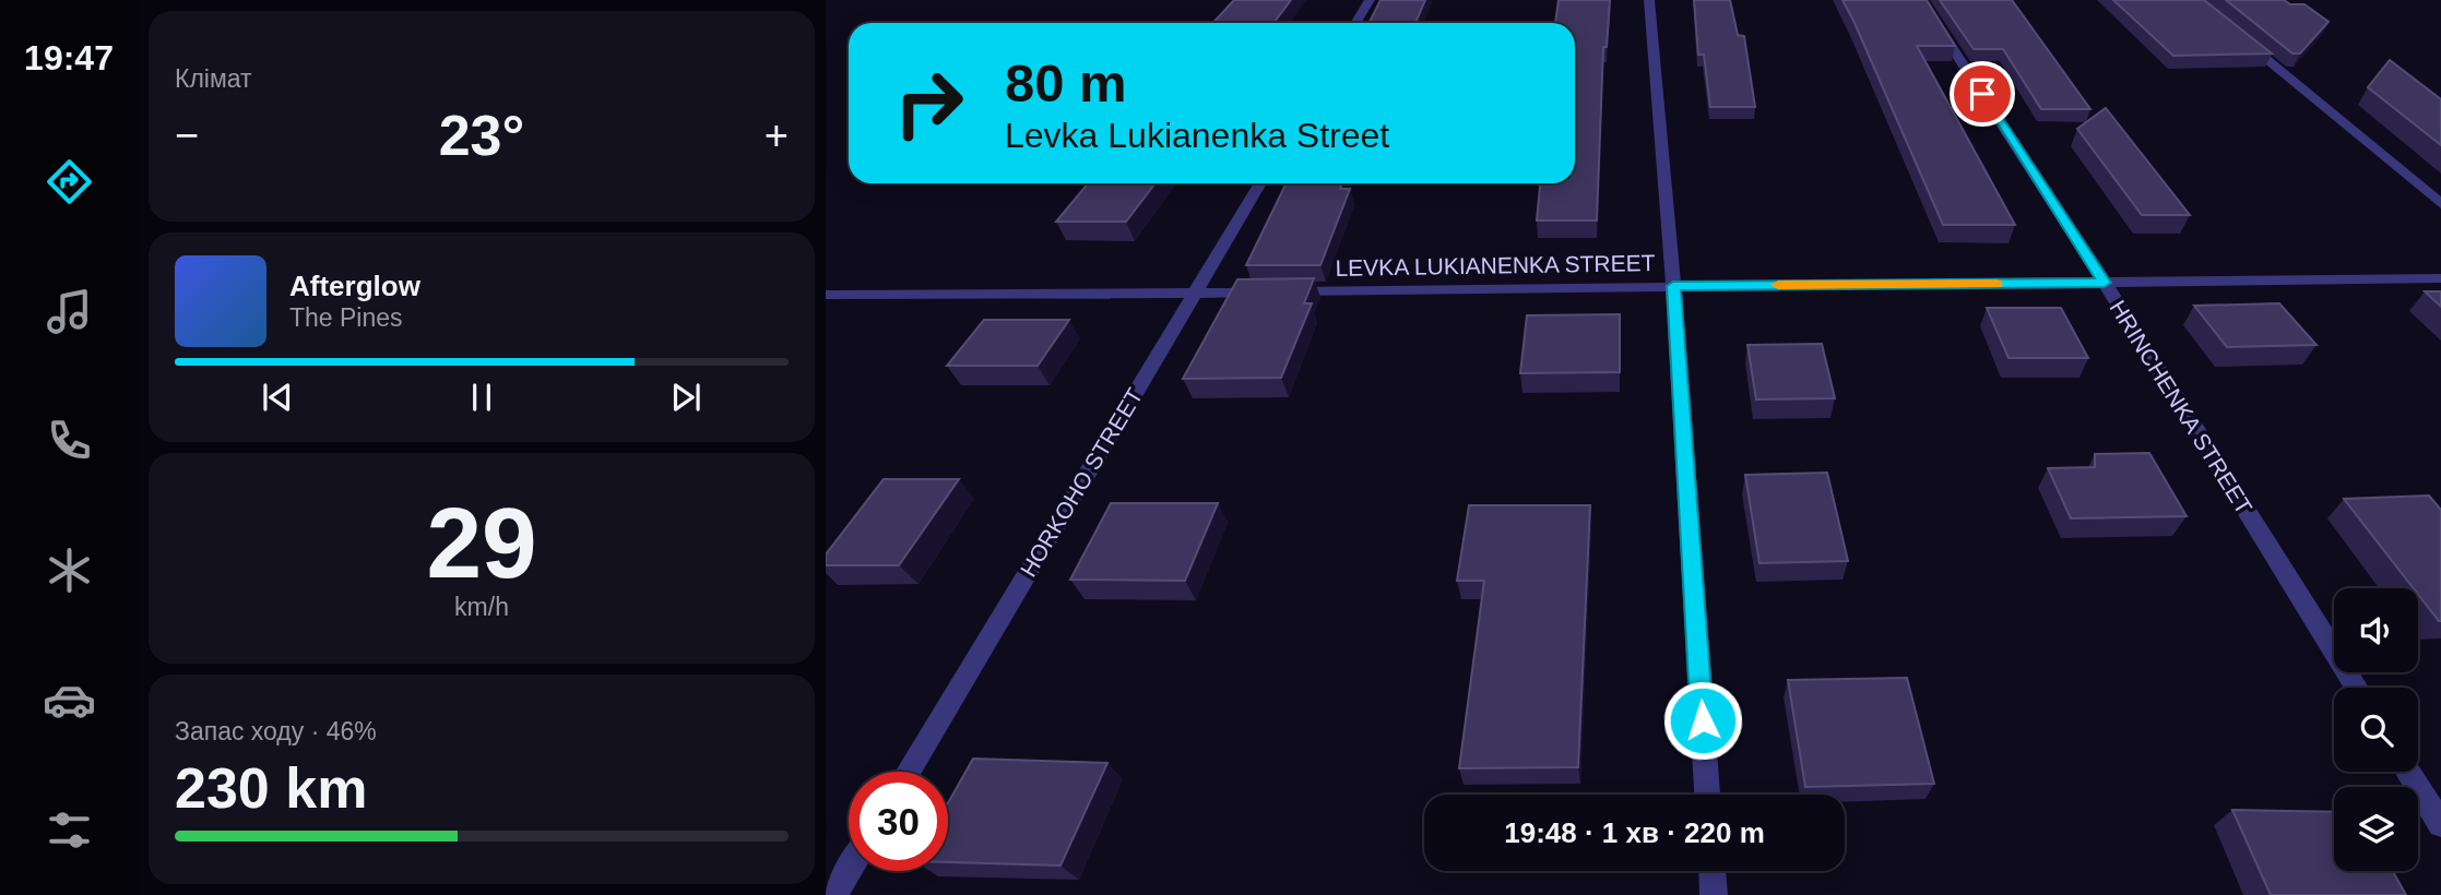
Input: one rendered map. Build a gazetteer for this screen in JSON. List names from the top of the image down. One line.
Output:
{"streets":{"street":["LEVKA LUKIANENKA STREET","HRINCHENKA STREET","HORKOHO STREET"]},"crossings":[["LEVKA LUKIANENKA STREET","HRINCHENKA STREET"],["LEVKA LUKIANENKA STREET","HORKOHO STREET"]],"page":{"tabs":"19:47","tile":["Клімат",["29","km/h"],["Запас ходу · 46%","230 km"]],"turn":["80 m","Levka Lukianenka Street"],"heat":["−","23°","+"],"song":["Afterglow","The Pines"],"limit":"30","trip":"19:48 · 1 хв · 220 m"}}
